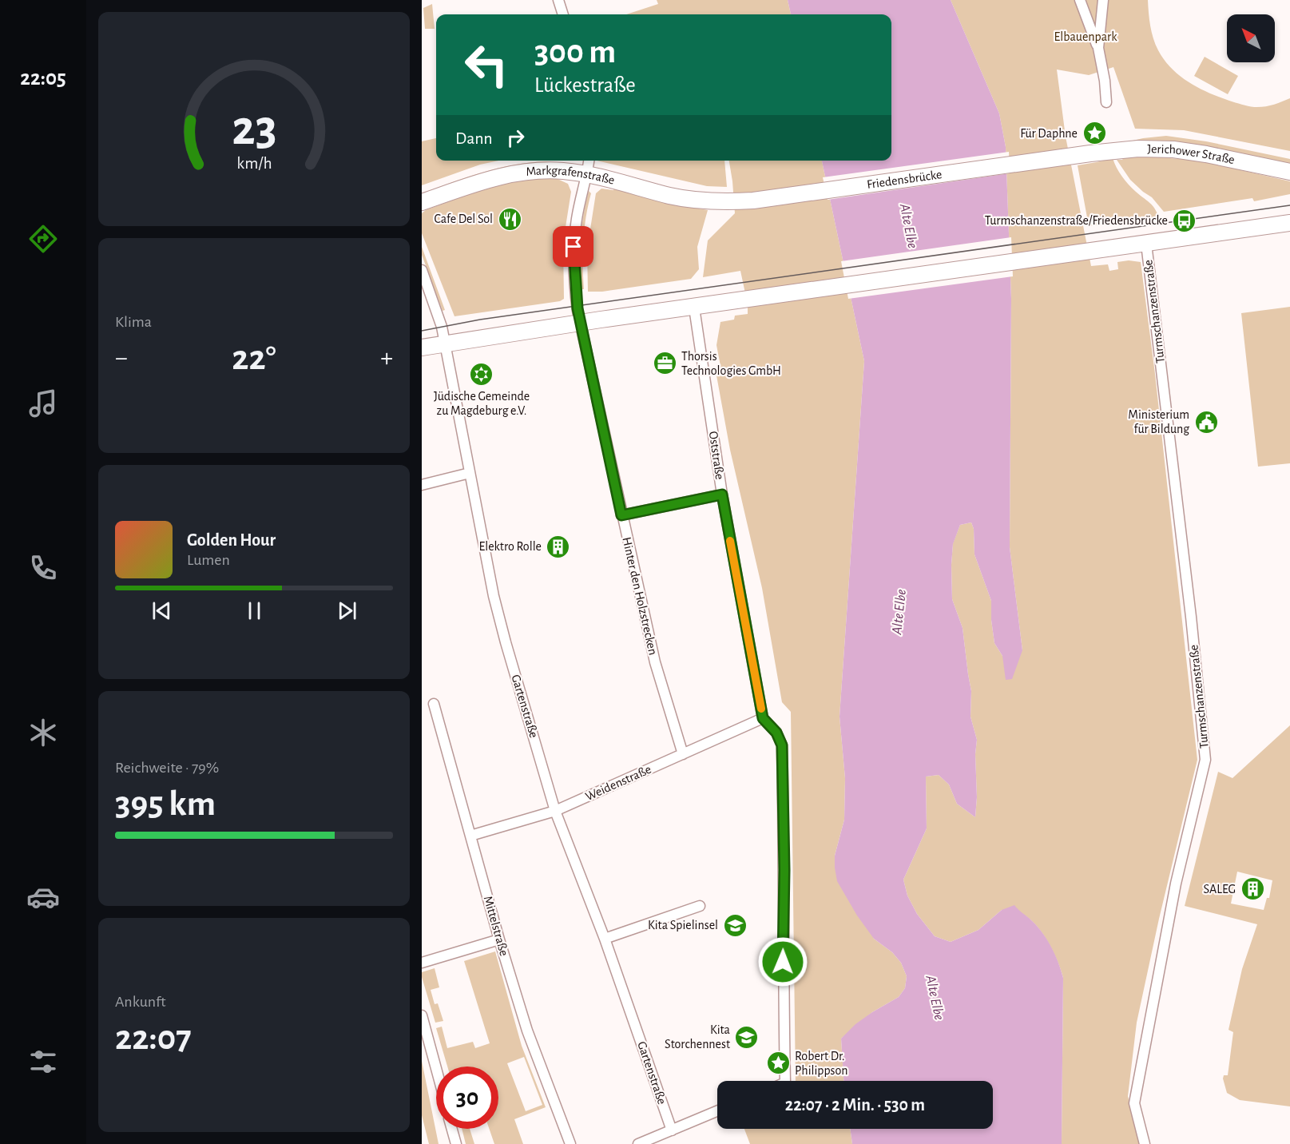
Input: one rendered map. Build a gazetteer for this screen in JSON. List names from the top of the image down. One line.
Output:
{"streets":{"main road":["Jerichower Straße","Markgrafenstraße","Friedensbrücke"],"street":["Turmschanzenstraße","Oststraße","Hinter den Holzstrecken","Gartenstraße","Weidenstraße","Mittelstraße"]},"crossings":[["Jerichower Straße","Friedensbrücke"],["Markgrafenstraße","Friedensbrücke"],["Markgrafenstraße","Hinter den Holzstrecken"],["Oststraße","Weidenstraße"],["Hinter den Holzstrecken","Weidenstraße"],["Gartenstraße","Weidenstraße"],["Weidenstraße","Mittelstraße"]],"water":["Alte Elbe"],"parks":["Elbauenpark"],"places":{"place":["Für Daphne","Robert Dr. Philippson"],"restaurant":["Cafe Del Sol"],"bus stop":["Turmschanzenstraße/Friedensbrücke"],"office":["Thorsis Technologies GmbH"],"synagogue":["Jüdische Gemeinde zu Magdeburg e.V."],"public building":["Ministerium für Bildung"],"building":["Elektro Rolle","SALEG"],"school or university":["Kita Spielinsel","Kita Storchennest"]},"north":"top left","page":{"tabs":"22:05","turn":["300 m","Lückestraße"],"then":"Dann","tile":["Klima",["Reichweite · 79%","395 km"],["Ankunft","22:07"]],"heat":["−","22°","+"],"song":["Golden Hour","Lumen"],"limit":"30","trip":"22:07 · 2 Min. · 530 m","gauge":["23","km/h"]}}
